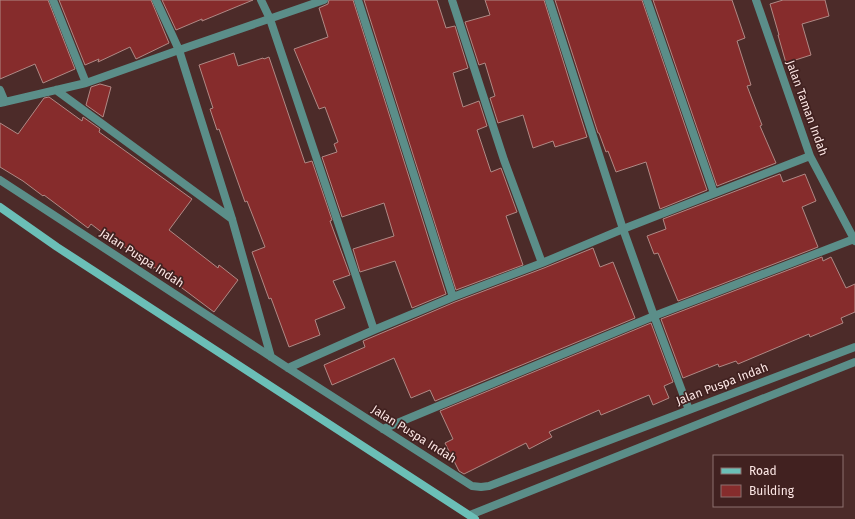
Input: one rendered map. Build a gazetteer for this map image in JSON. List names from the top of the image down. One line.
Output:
{"streets":{"street":["Jalan Taman Indah","Jalan Puspa Indah"]},"legend":["Road","Building"]}
